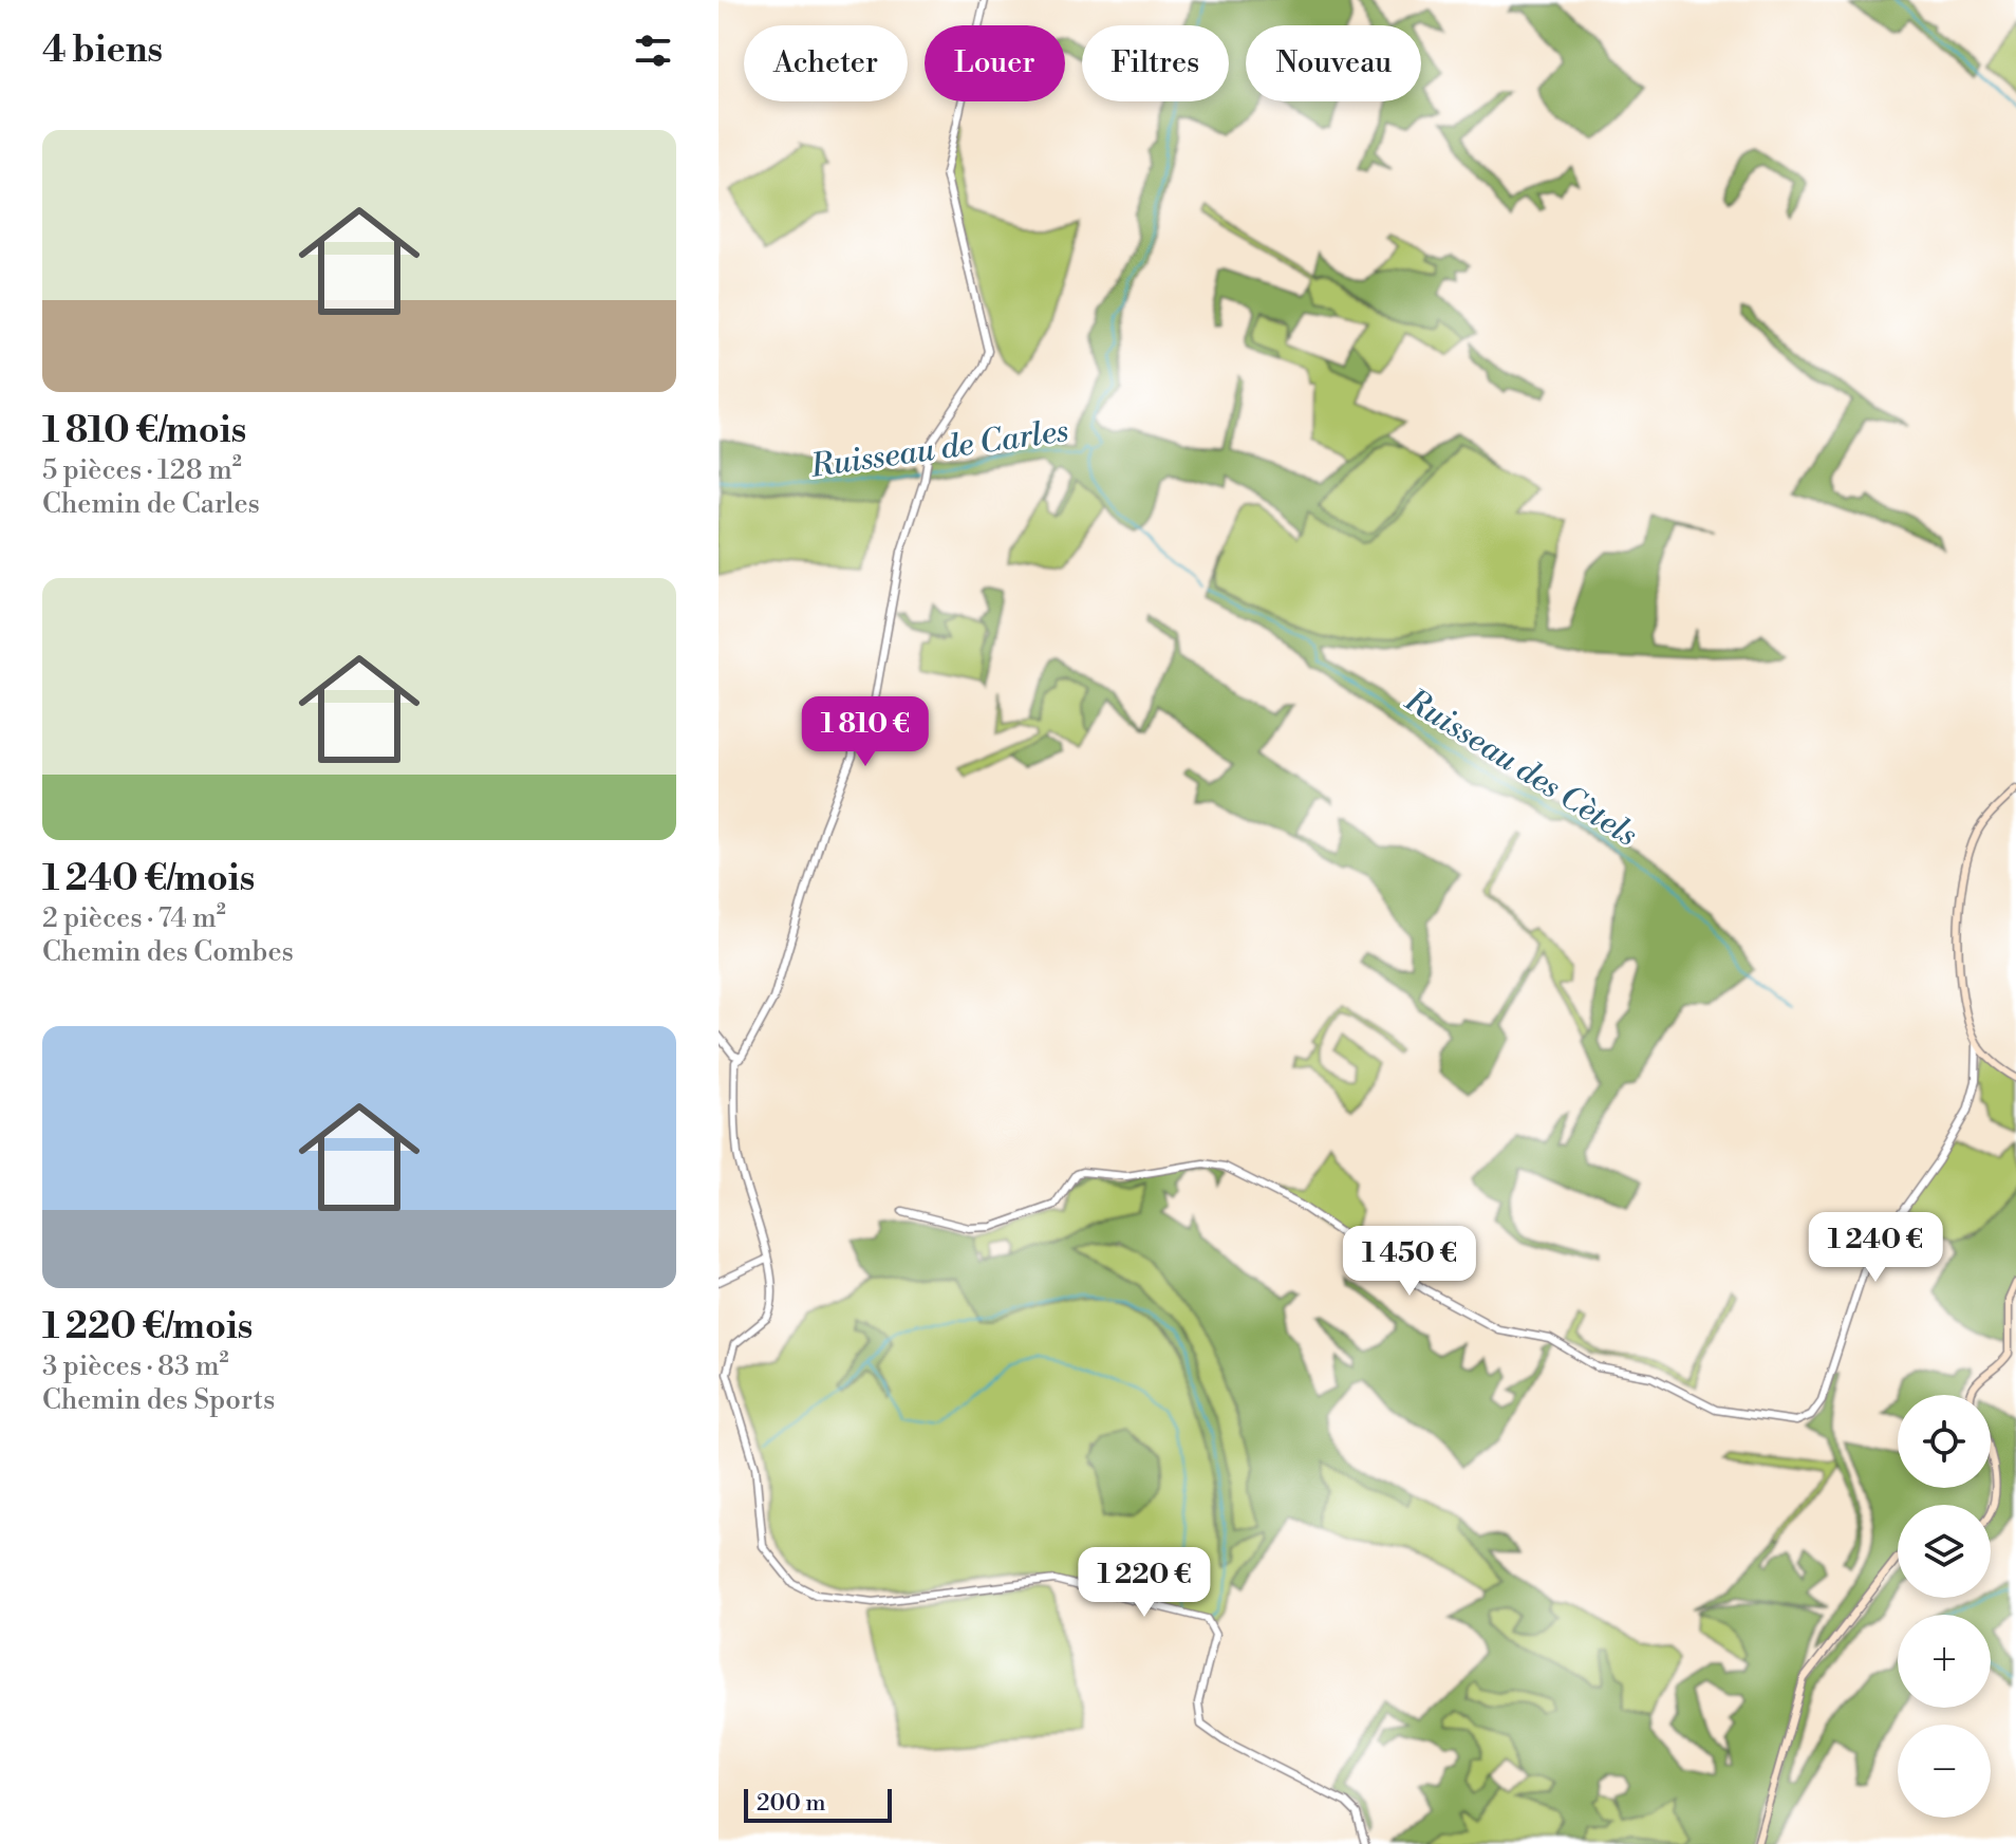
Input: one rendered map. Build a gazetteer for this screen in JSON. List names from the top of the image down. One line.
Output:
{"water":["Ruisseau de Carles","Ruisseau des Cètels"],"scale_bar":"200 m","page":{"heading":"4 biens","chip":["Acheter","Louer","Filtres","Nouveau"],"list":[{"name":"1 810 €/mois","note":"5 pièces · 128 m² · Chemin de Carles"},{"name":"1 240 €/mois","note":"2 pièces · 74 m² · Chemin des Combes"},{"name":"1 220 €/mois","note":"3 pièces · 83 m² · Chemin des Sports"}],"price":["1 810 €","1 240 €","1 450 €","1 220 €"],"map_buttons":["+","−"],"scale":"200 m"}}
